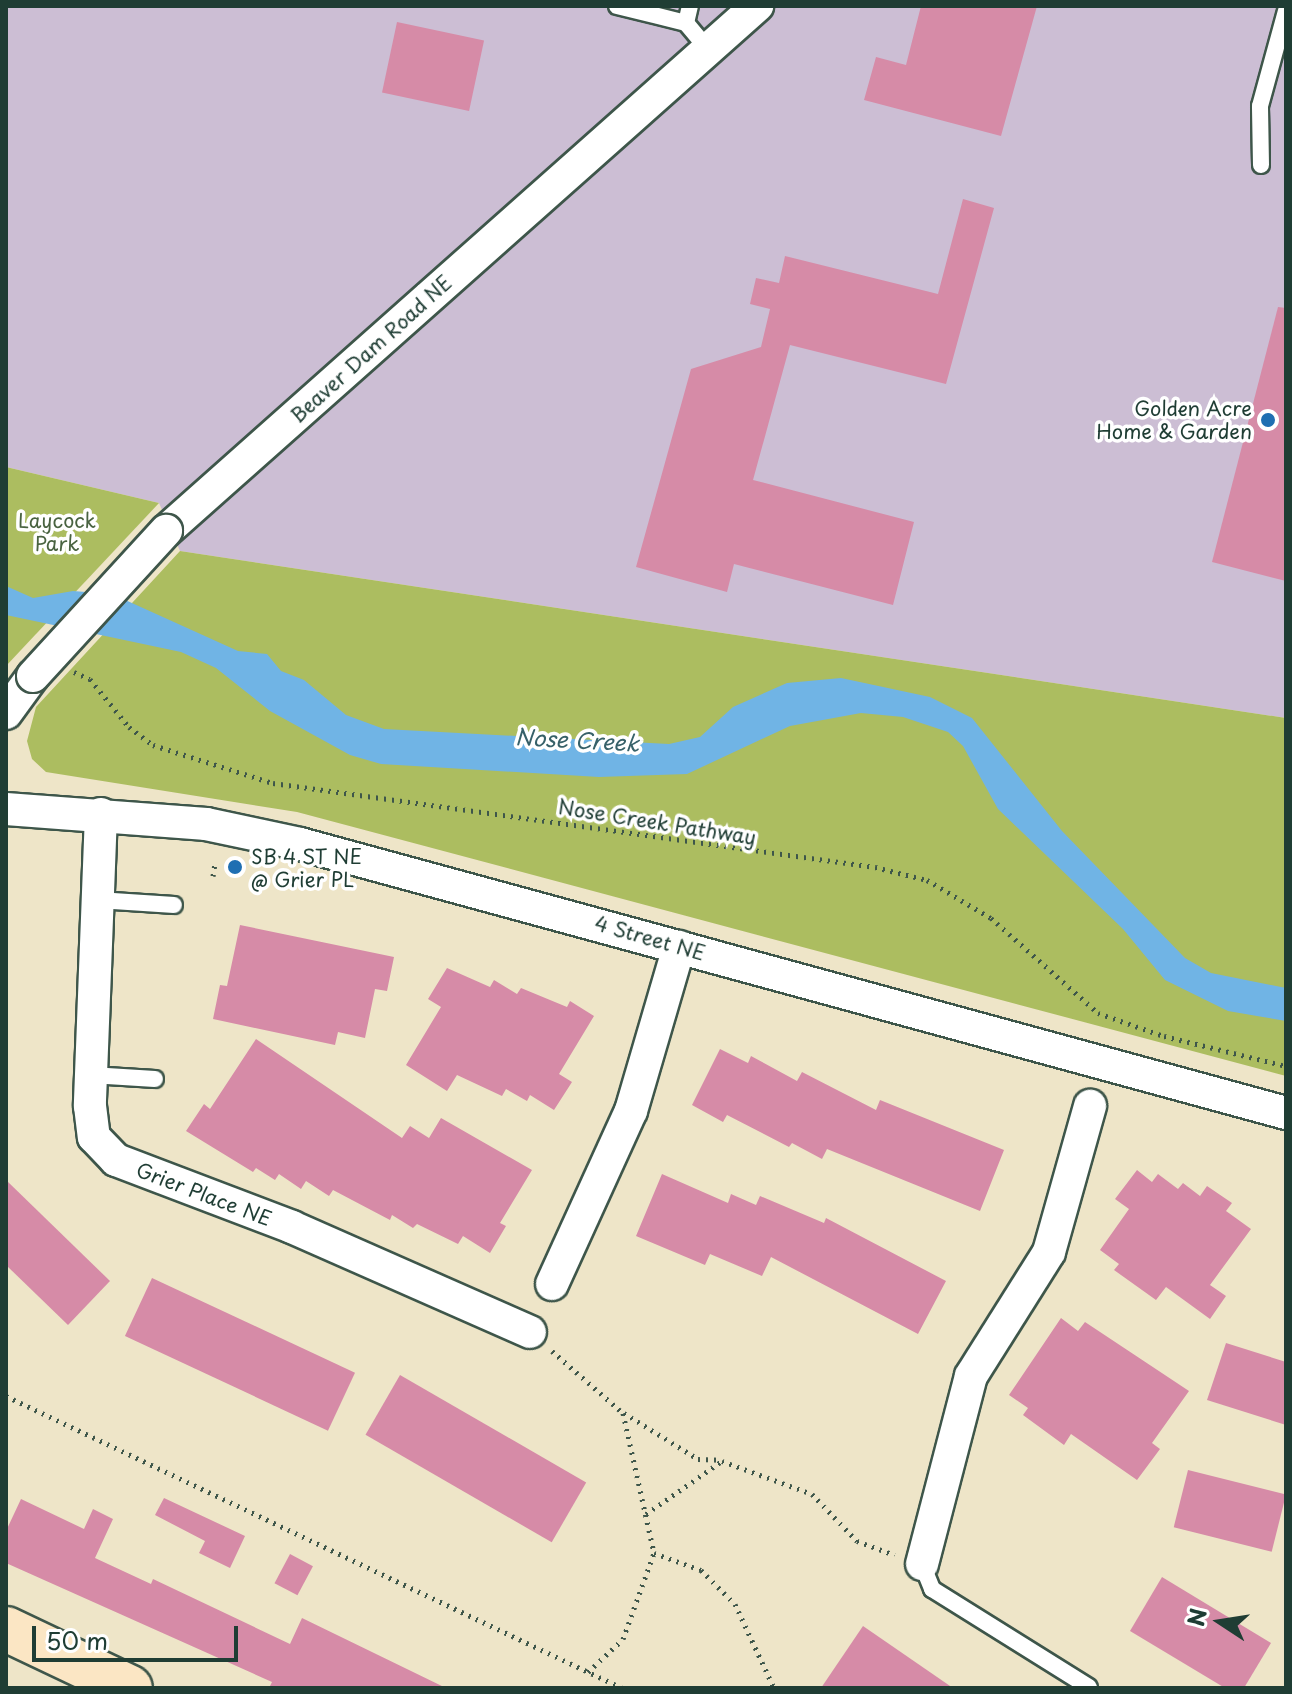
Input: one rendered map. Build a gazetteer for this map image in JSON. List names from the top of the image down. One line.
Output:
{"streets":{"street":["Beaver Dam Road NE","4 Street NE","Grier Place NE"],"path":["Nose Creek Pathway"]},"crossings":[["Beaver Dam Road NE","Nose Creek Pathway"],["4 Street NE","Grier Place NE"]],"water":["Nose Creek"],"parks":["Laycock Park"],"places":["Golden Acre Home & Garden","SB 4 ST NE @ Grier PL"],"scale_bar":"50 m","north":"left"}
